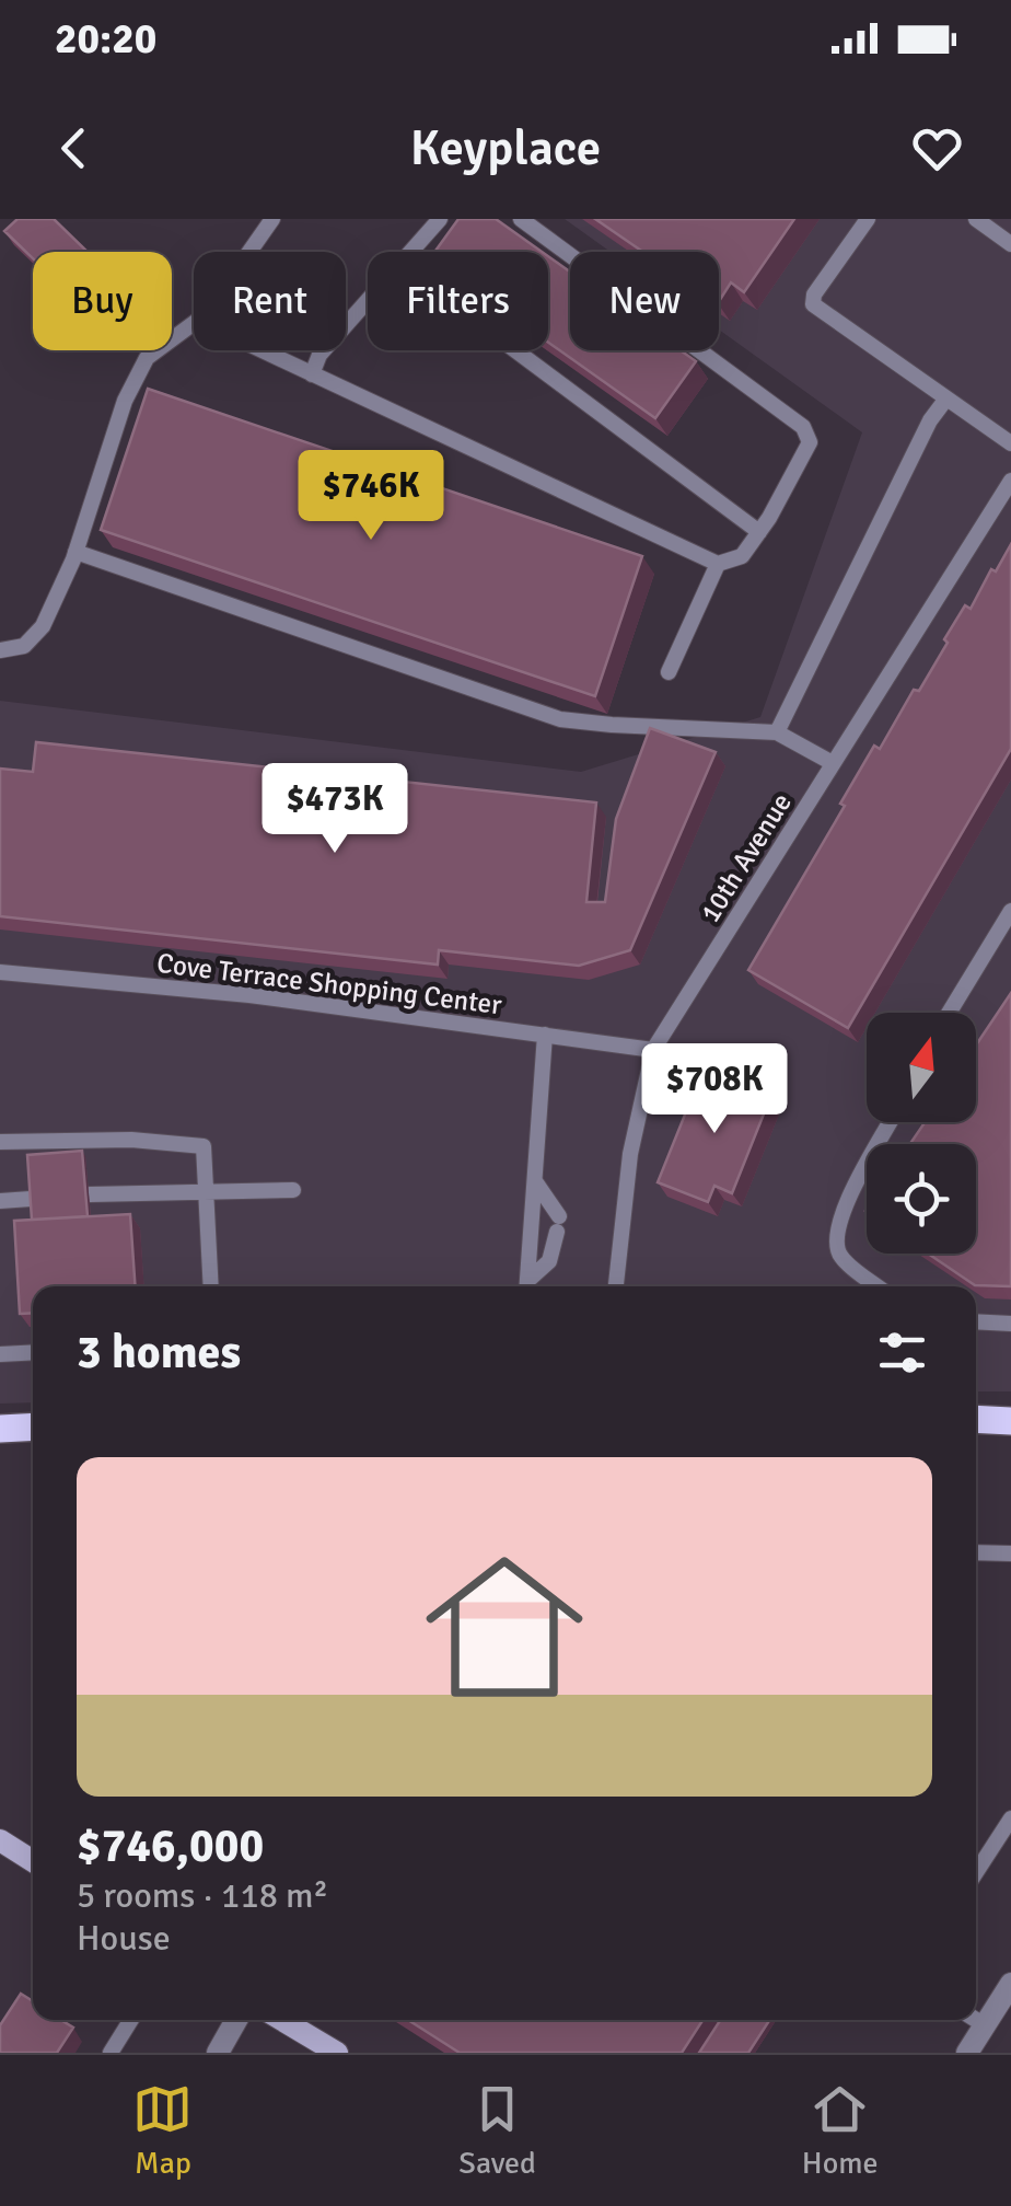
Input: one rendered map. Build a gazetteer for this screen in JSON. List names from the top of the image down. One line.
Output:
{"streets":{"lane":["10th Avenue","Cove Terrace Shopping Center"]},"crossings":[["10th Avenue","Cove Terrace Shopping Center"]],"north":"top","page":{"status":"20:20","header":"Keyplace","chip":["Buy","Rent","Filters","New"],"price":["$746K","$473K","$708K"],"heading":"3 homes","list":[{"name":"$746,000","note":"5 rooms · 118 m² · House"}],"tabs":["Map","Saved","Home"]}}
